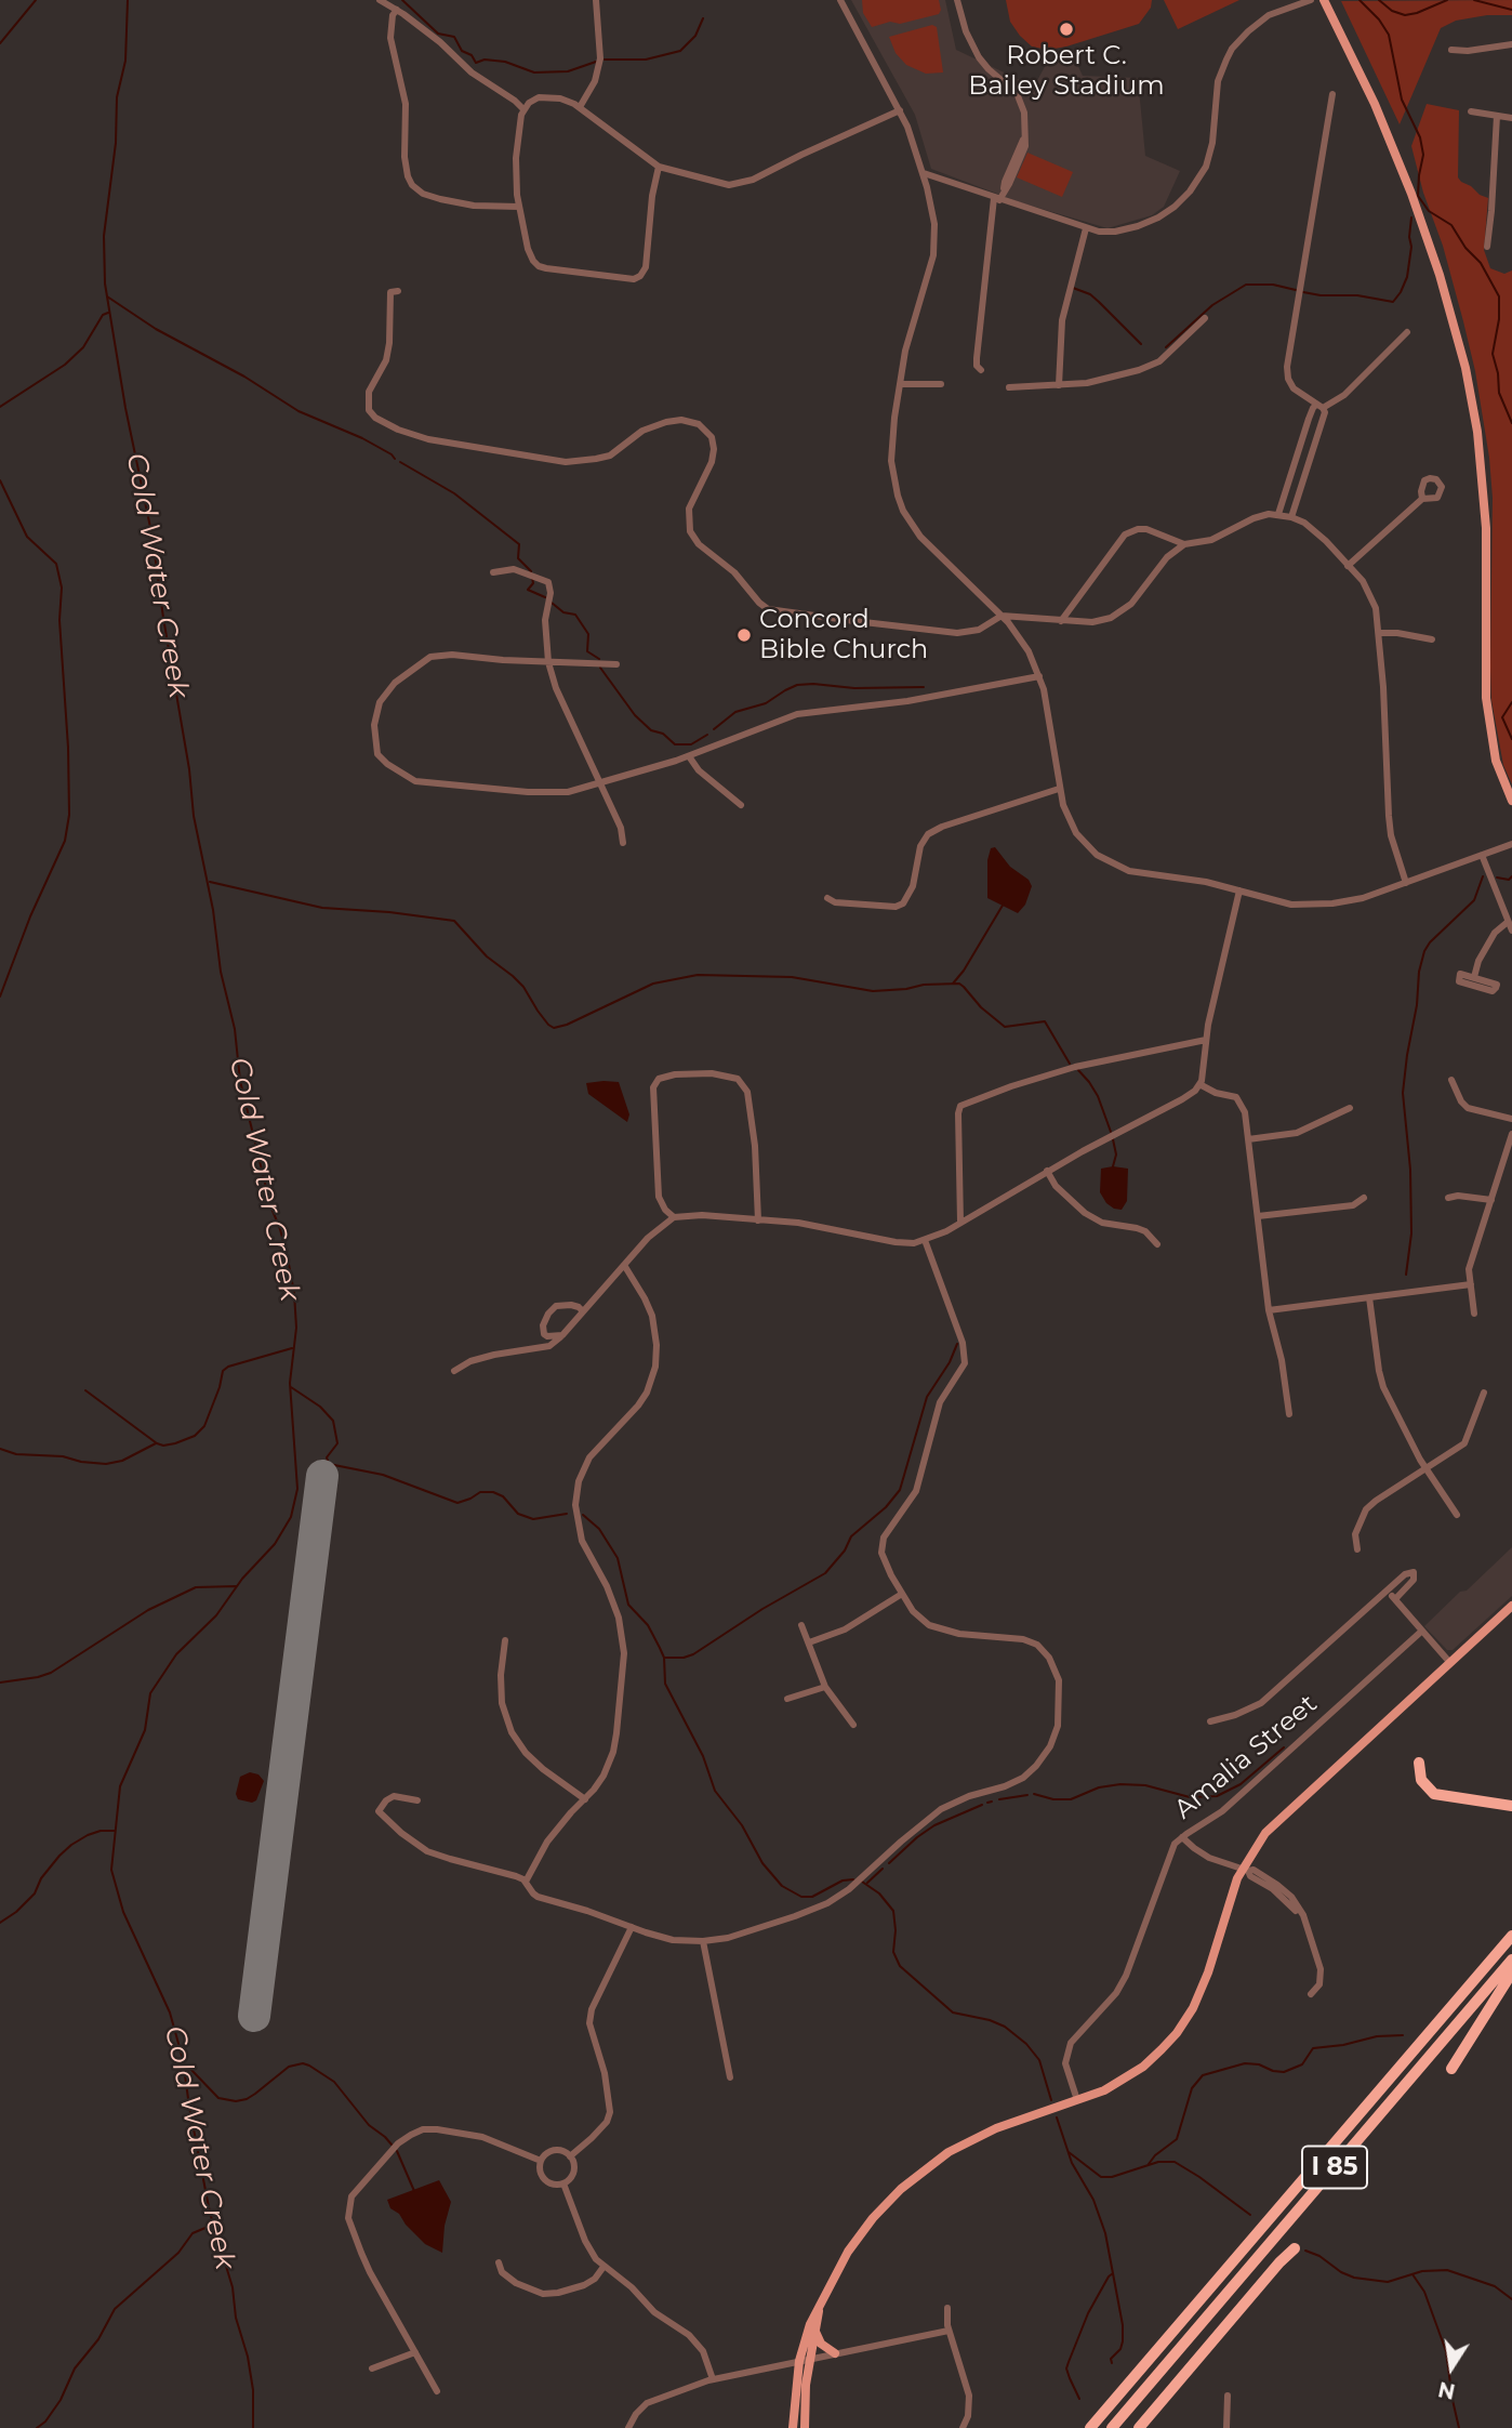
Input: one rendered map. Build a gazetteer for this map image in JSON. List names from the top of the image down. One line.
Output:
{"streets":{"highway":["I 85"],"street":["Amalia Street"]},"water":["Cold Water Creek"],"places":["Robert C. Bailey Stadium","Concord Bible Church"],"north":"bottom"}
